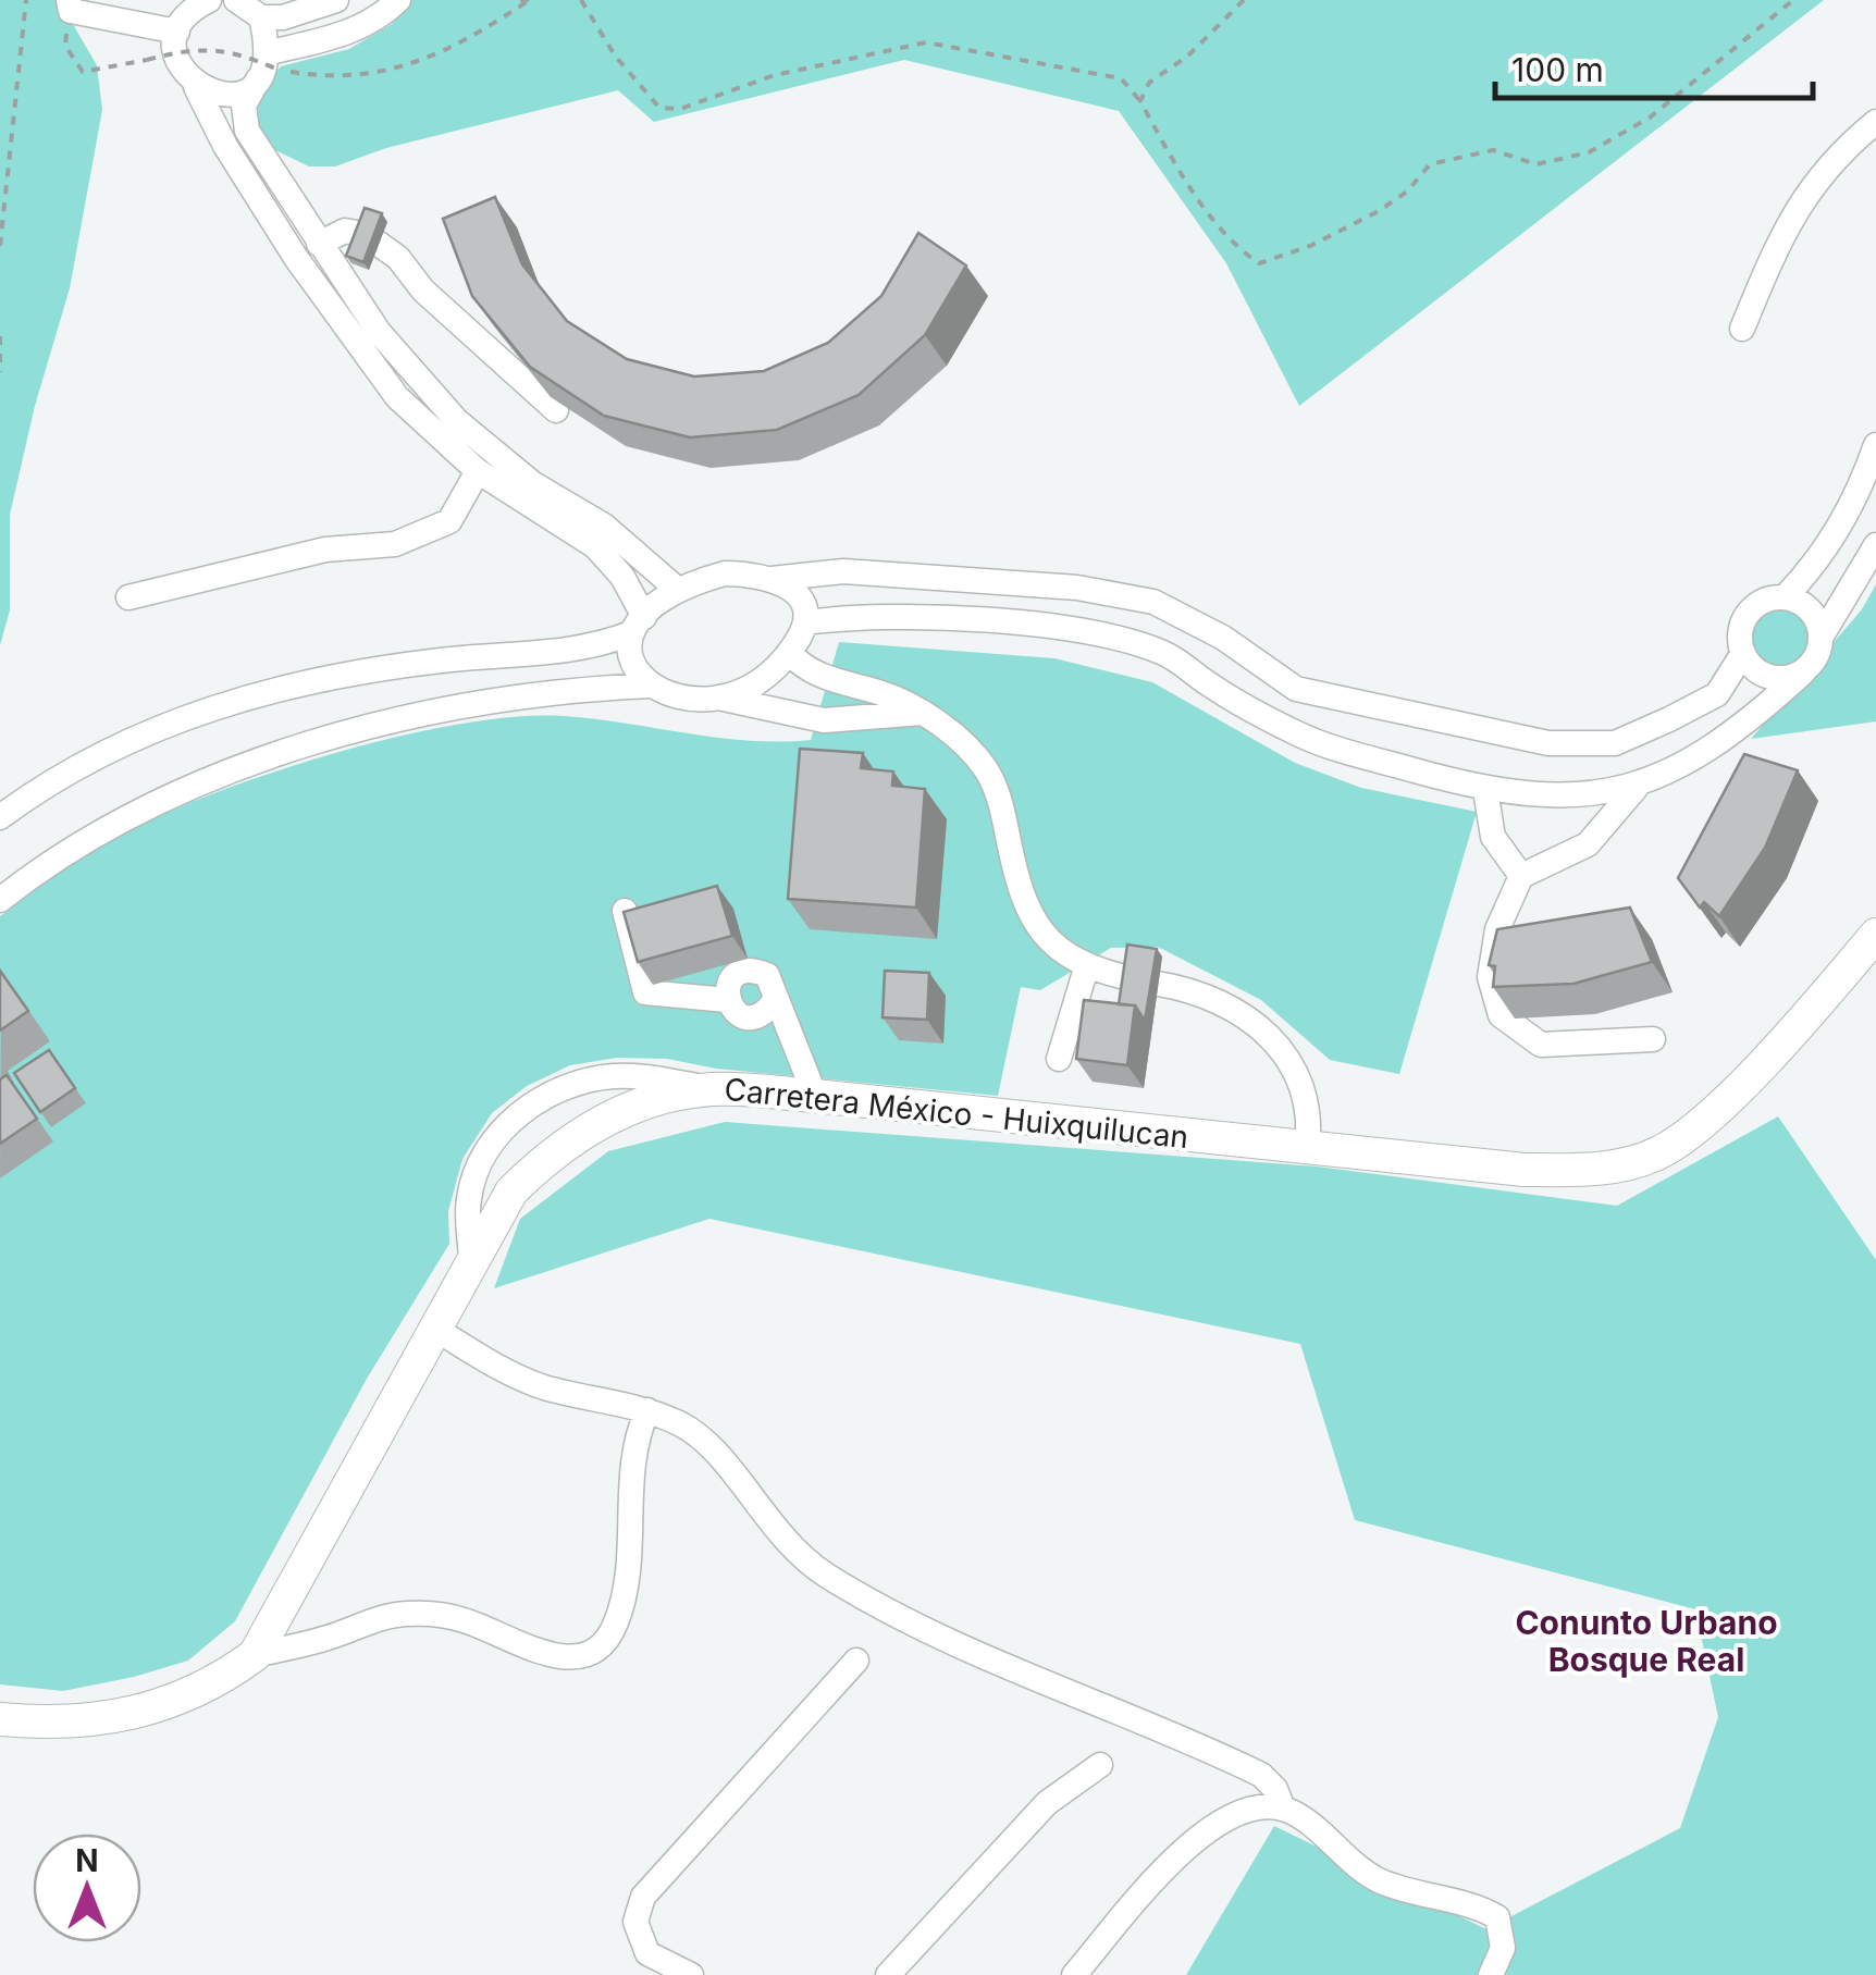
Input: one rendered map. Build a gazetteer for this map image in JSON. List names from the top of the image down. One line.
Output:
{"streets":{"main road":["Carretera México - Huixquilucan"]},"districts":["Conunto Urbano Bosque Real"],"scale_bar":"100 m","north":"top"}
